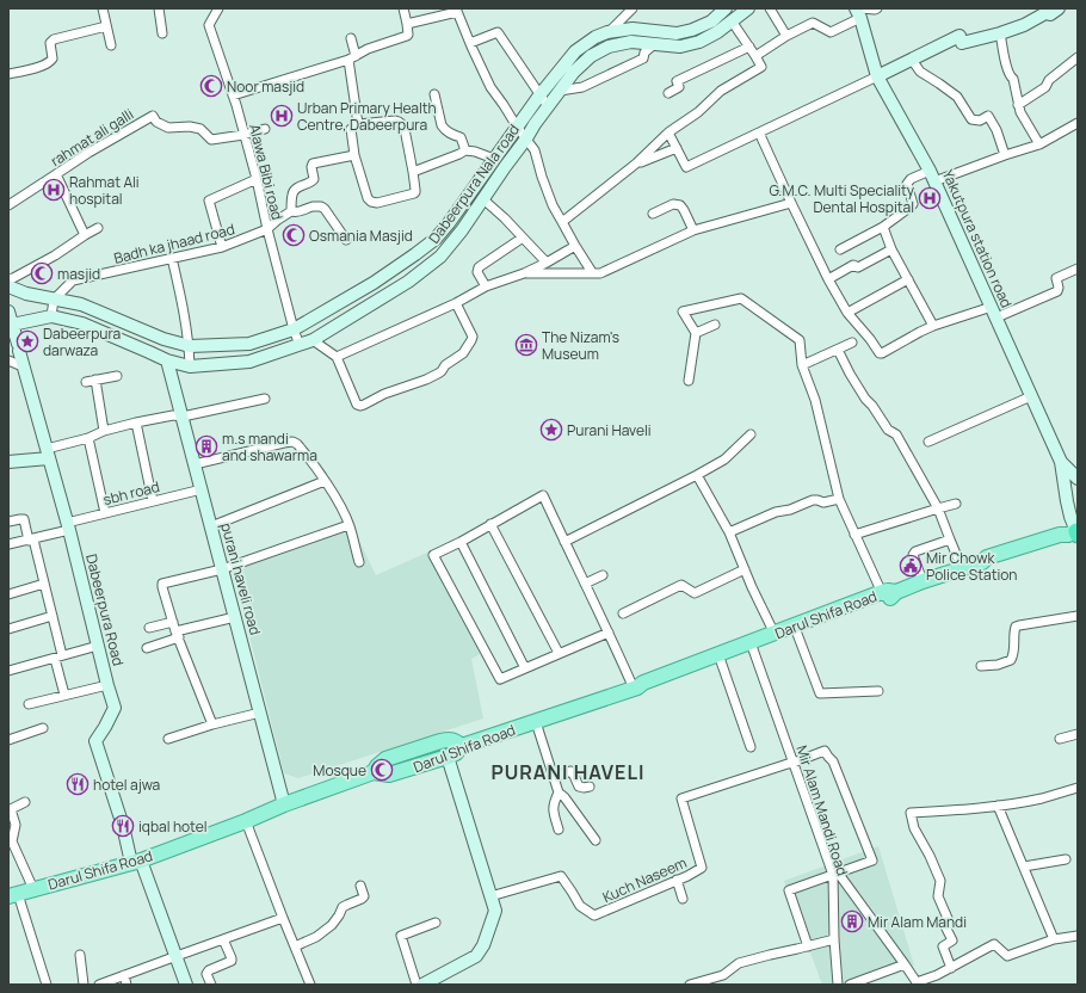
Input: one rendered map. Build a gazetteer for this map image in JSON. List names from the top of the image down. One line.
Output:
{"streets":{"main road":["Darul Shifa Road"],"street":["rahmat ali galli","Alawa Bibi road","Dabeerpura Nala road","Yakutpura station road","Badh ka jhaad road","sbh road","purani haveli road","Dabeerpura Road","Mir Alam Mandi Road","Kuch Naseem"]},"crossings":[["rahmat ali galli","Alawa Bibi road"],["Alawa Bibi road","Dabeerpura Nala road"],["Alawa Bibi road","Badh ka jhaad road"],["Dabeerpura Nala road","Badh ka jhaad road"],["Dabeerpura Nala road","purani haveli road"],["Dabeerpura Nala road","Dabeerpura Road"],["sbh road","purani haveli road"],["sbh road","Dabeerpura Road"],["purani haveli road","Darul Shifa Road"],["Dabeerpura Road","Darul Shifa Road"],["Mir Alam Mandi Road","Kuch Naseem"]],"districts":["PURANI HAVELI"],"places":{"mosque":["Noor masjid","Osmania Masjid","masjid","Mosque"],"hospital":["Urban Primary Health Centre, Dabeerpura","Rahmat Ali hospital","G.M.C. Multi Speciality Dental Hospital"],"place":["Dabeerpura darwaza","Purani Haveli"],"museum":["The Nizam's Museum"],"building":["m.s mandi and shawarma","Mir Alam Mandi"],"public building":["Mir Chowk Police Station"],"restaurant":["hotel ajwa","iqbal hotel"]}}
